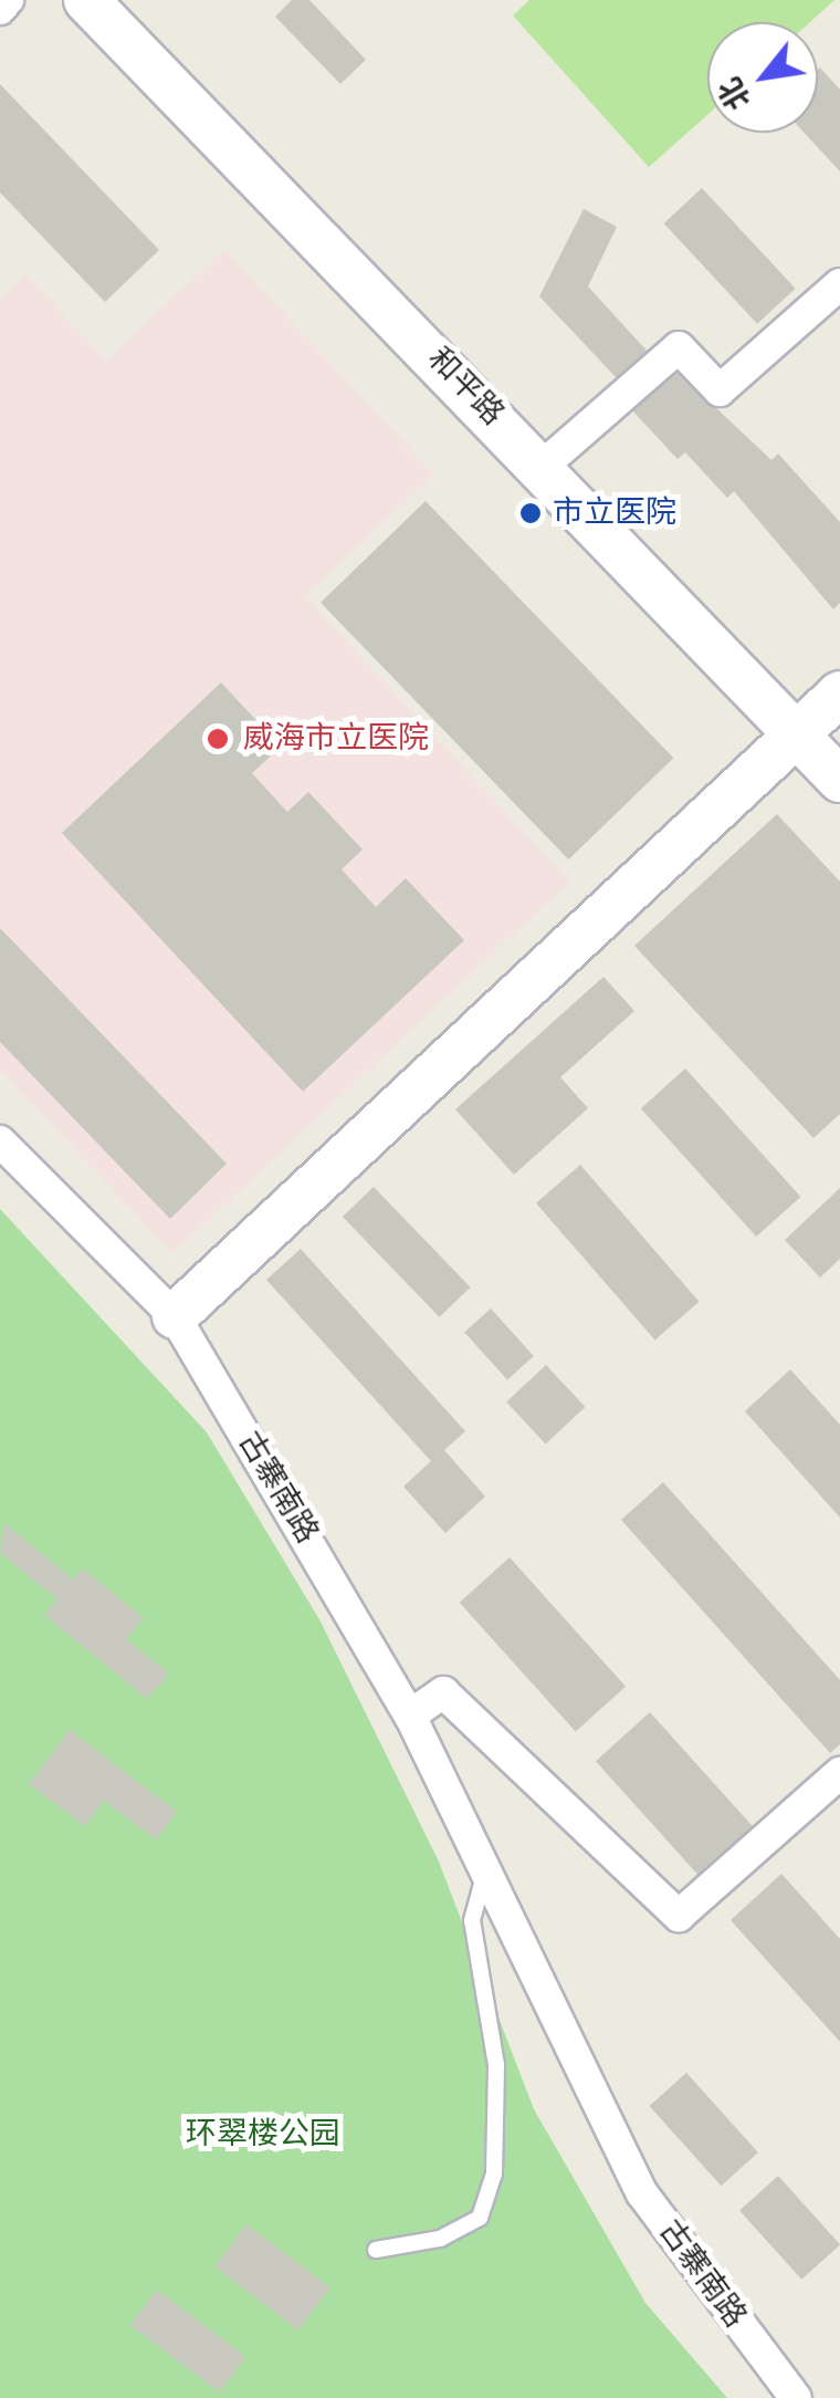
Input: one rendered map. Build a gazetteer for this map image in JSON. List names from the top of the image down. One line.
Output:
{"streets":{"street":["和平路","古寨南路"]},"parks":["环翠楼公园"],"places":["市立医院","威海市立医院"],"north":"bottom left"}
